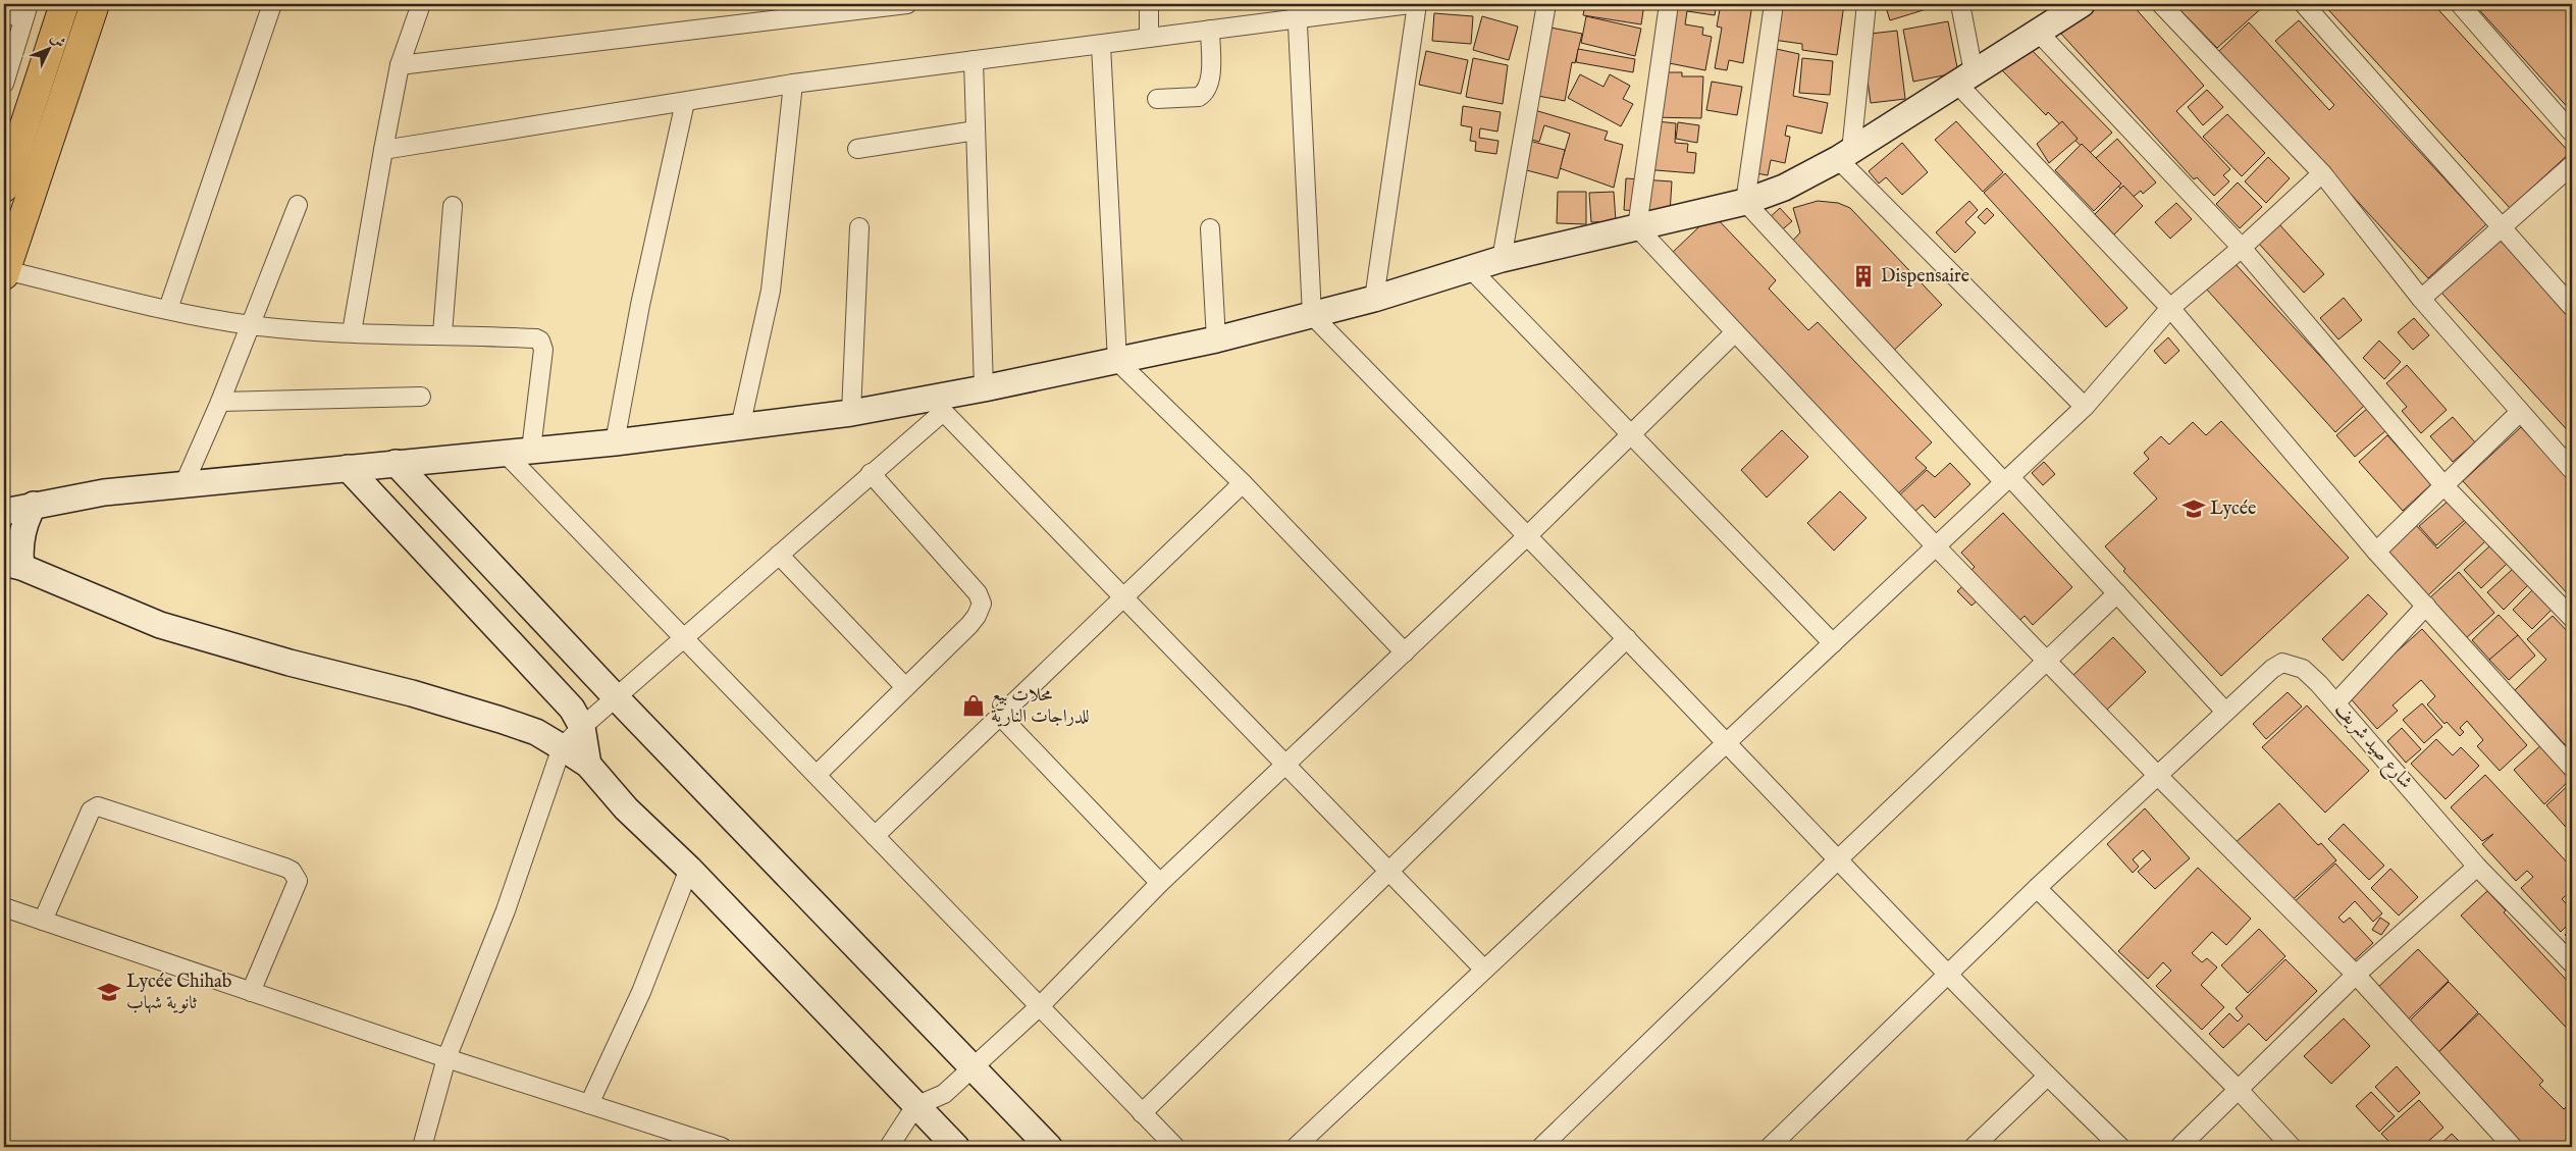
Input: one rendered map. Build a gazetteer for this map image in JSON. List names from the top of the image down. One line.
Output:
{"streets":{"street":["شارع صيد شريف"]},"places":{"building":["Dispensaire"],"school or university":["Lycée","Lycée Chihab ثانوية شهاب"],"shop":["محلات بيع للدراجات النارية"]},"north":"top right"}
